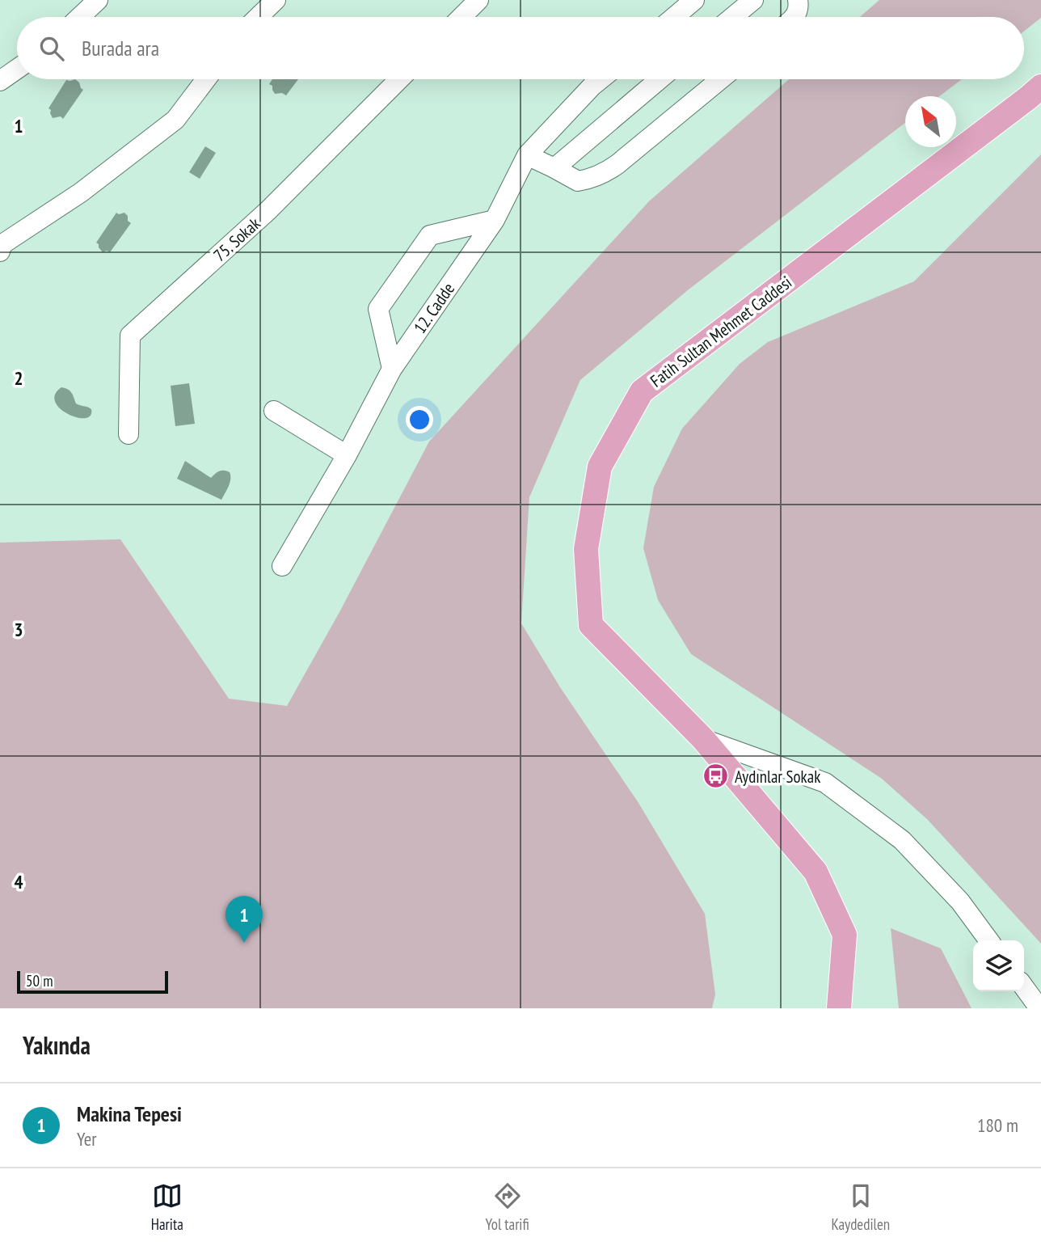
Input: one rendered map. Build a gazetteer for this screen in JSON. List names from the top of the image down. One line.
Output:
{"streets":{"main road":["Fatih Sultan Mehmet Caddesi"],"street":["75. Sokak","12. Cadde"]},"places":{"bus stop":["Aydınlar Sokak"]},"scale_bar":"50 m","north":"top left","page":{"search":"Burada ara","pins":"1","scale":"50 m","heading":"Yakında","list":[{"mark":"1","name":"Makina Tepesi","note":"Yer","value":"180 m"}],"nav":["Harita","Yol tarifi","Kaydedilen"]},"grid":{"rows":["1","2","3","4"]}}
